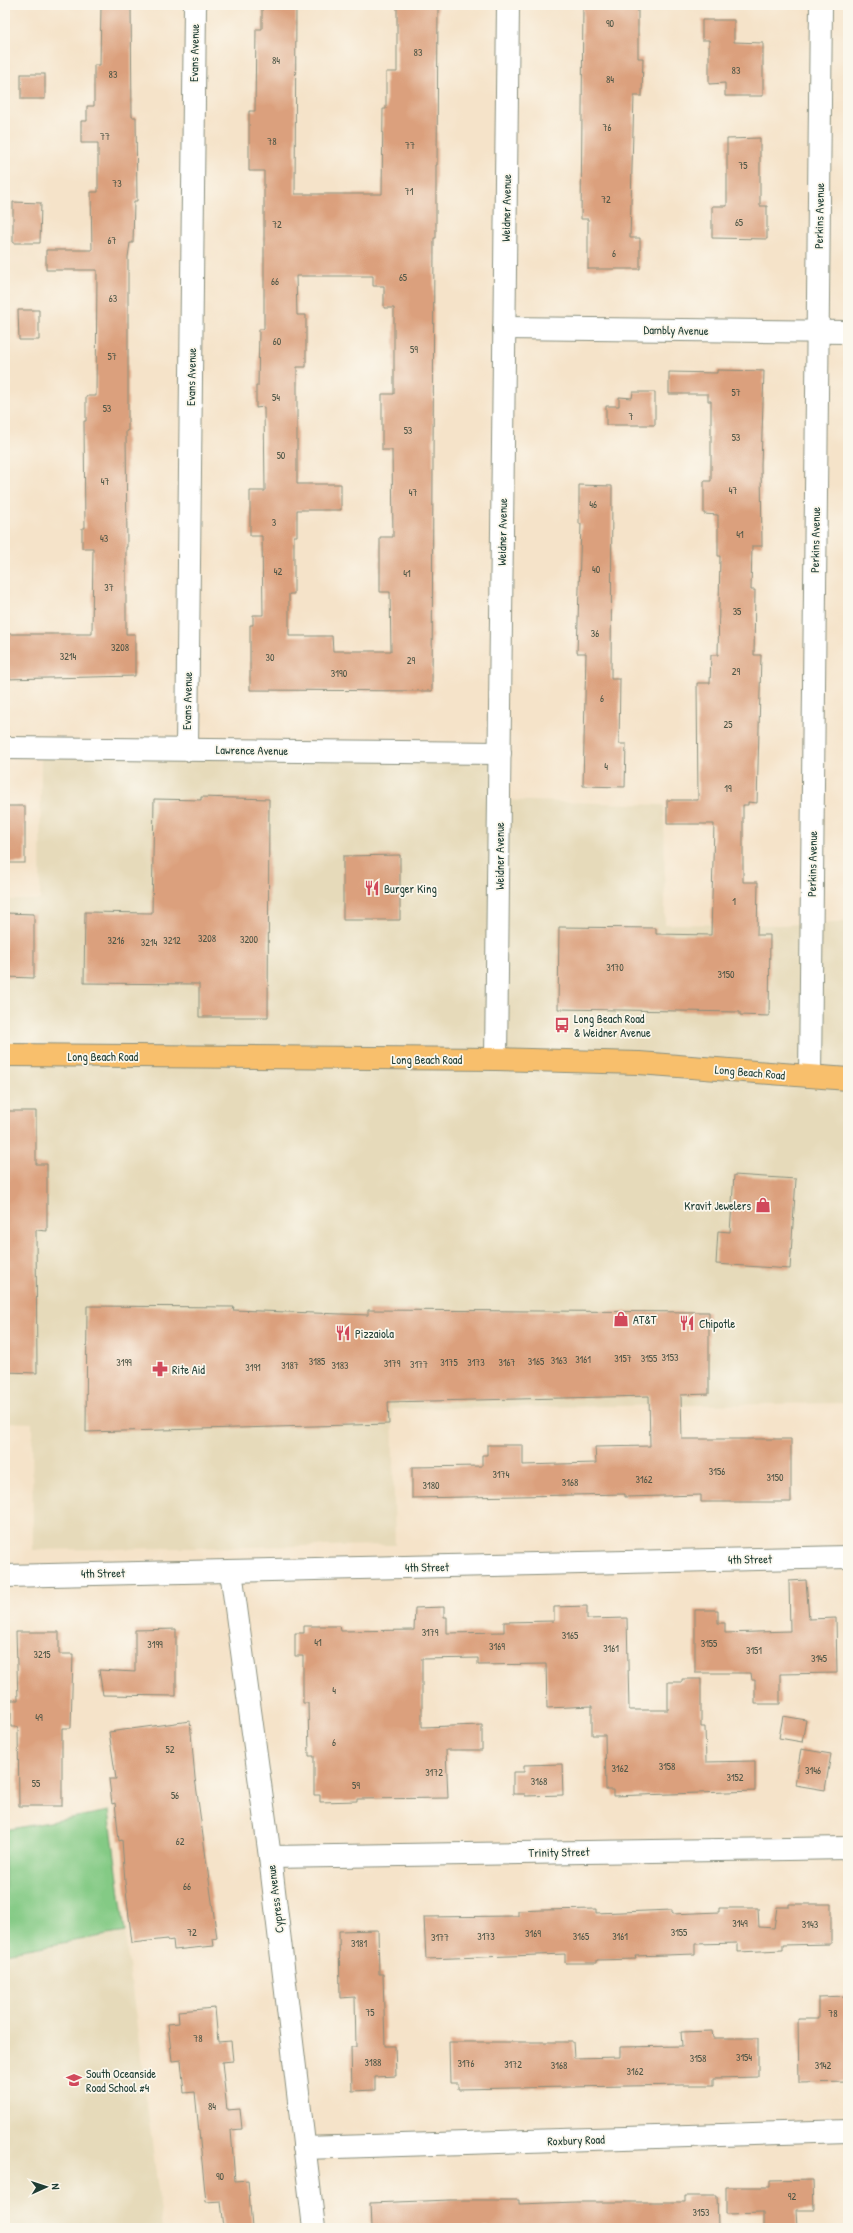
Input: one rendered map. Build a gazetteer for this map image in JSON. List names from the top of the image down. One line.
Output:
{"streets":{"main road":["Long Beach Road"],"street":["Evans Avenue","Weidner Avenue","Perkins Avenue","Dambly Avenue","Lawrence Avenue","4th Street","Trinity Street","Cypress Avenue","Roxbury Road"]},"crossings":[["Evans Avenue","Lawrence Avenue"],["Weidner Avenue","Dambly Avenue"],["Weidner Avenue","Lawrence Avenue"],["Weidner Avenue","Long Beach Road"],["Perkins Avenue","Dambly Avenue"],["Perkins Avenue","Long Beach Road"],["4th Street","Cypress Avenue"],["Trinity Street","Cypress Avenue"],["Cypress Avenue","Roxbury Road"]],"places":{"restaurant":["Burger King","Chipotle","Pizzaiola"],"bus stop":["Long Beach Road & Weidner Avenue"],"shop":["Kravit Jewelers","AT&T"],"pharmacy":["Rite Aid"],"school or university":["South Oceanside Road School #4"]},"house_numbers":["90","83","84","83","83","84","76","77","78","77","75","73","71","72","65","72","67","6","65","66","63","60","59","57","57","54","53","7","53","53","50","47","47","47","46","3","41","43","40","42","41","37","35","36","3208","3214","30","29","29","3190","6","25","4","19","1","3208","3200","3216","3212","3214","3170","3150","3153","3157","3155","3161","3163","3185","3165","3199","3175","3173","3167","3179","3177","3187","3183","3191","3156","3174","3150","3162","3168","3180","3179","3165","41","3155","3199","3169","3161","3151","3215","3145","4","49","6","52","3158","3162","3146","3172","3152","3168","55","59","56","62","66","3149","3143","72","3155","3169","3173","3165","3161","3177","3181","75","78","78","3154","3158","3188","3176","3172","3168","3142","3162","84","90","92","3153"],"north":"right"}
